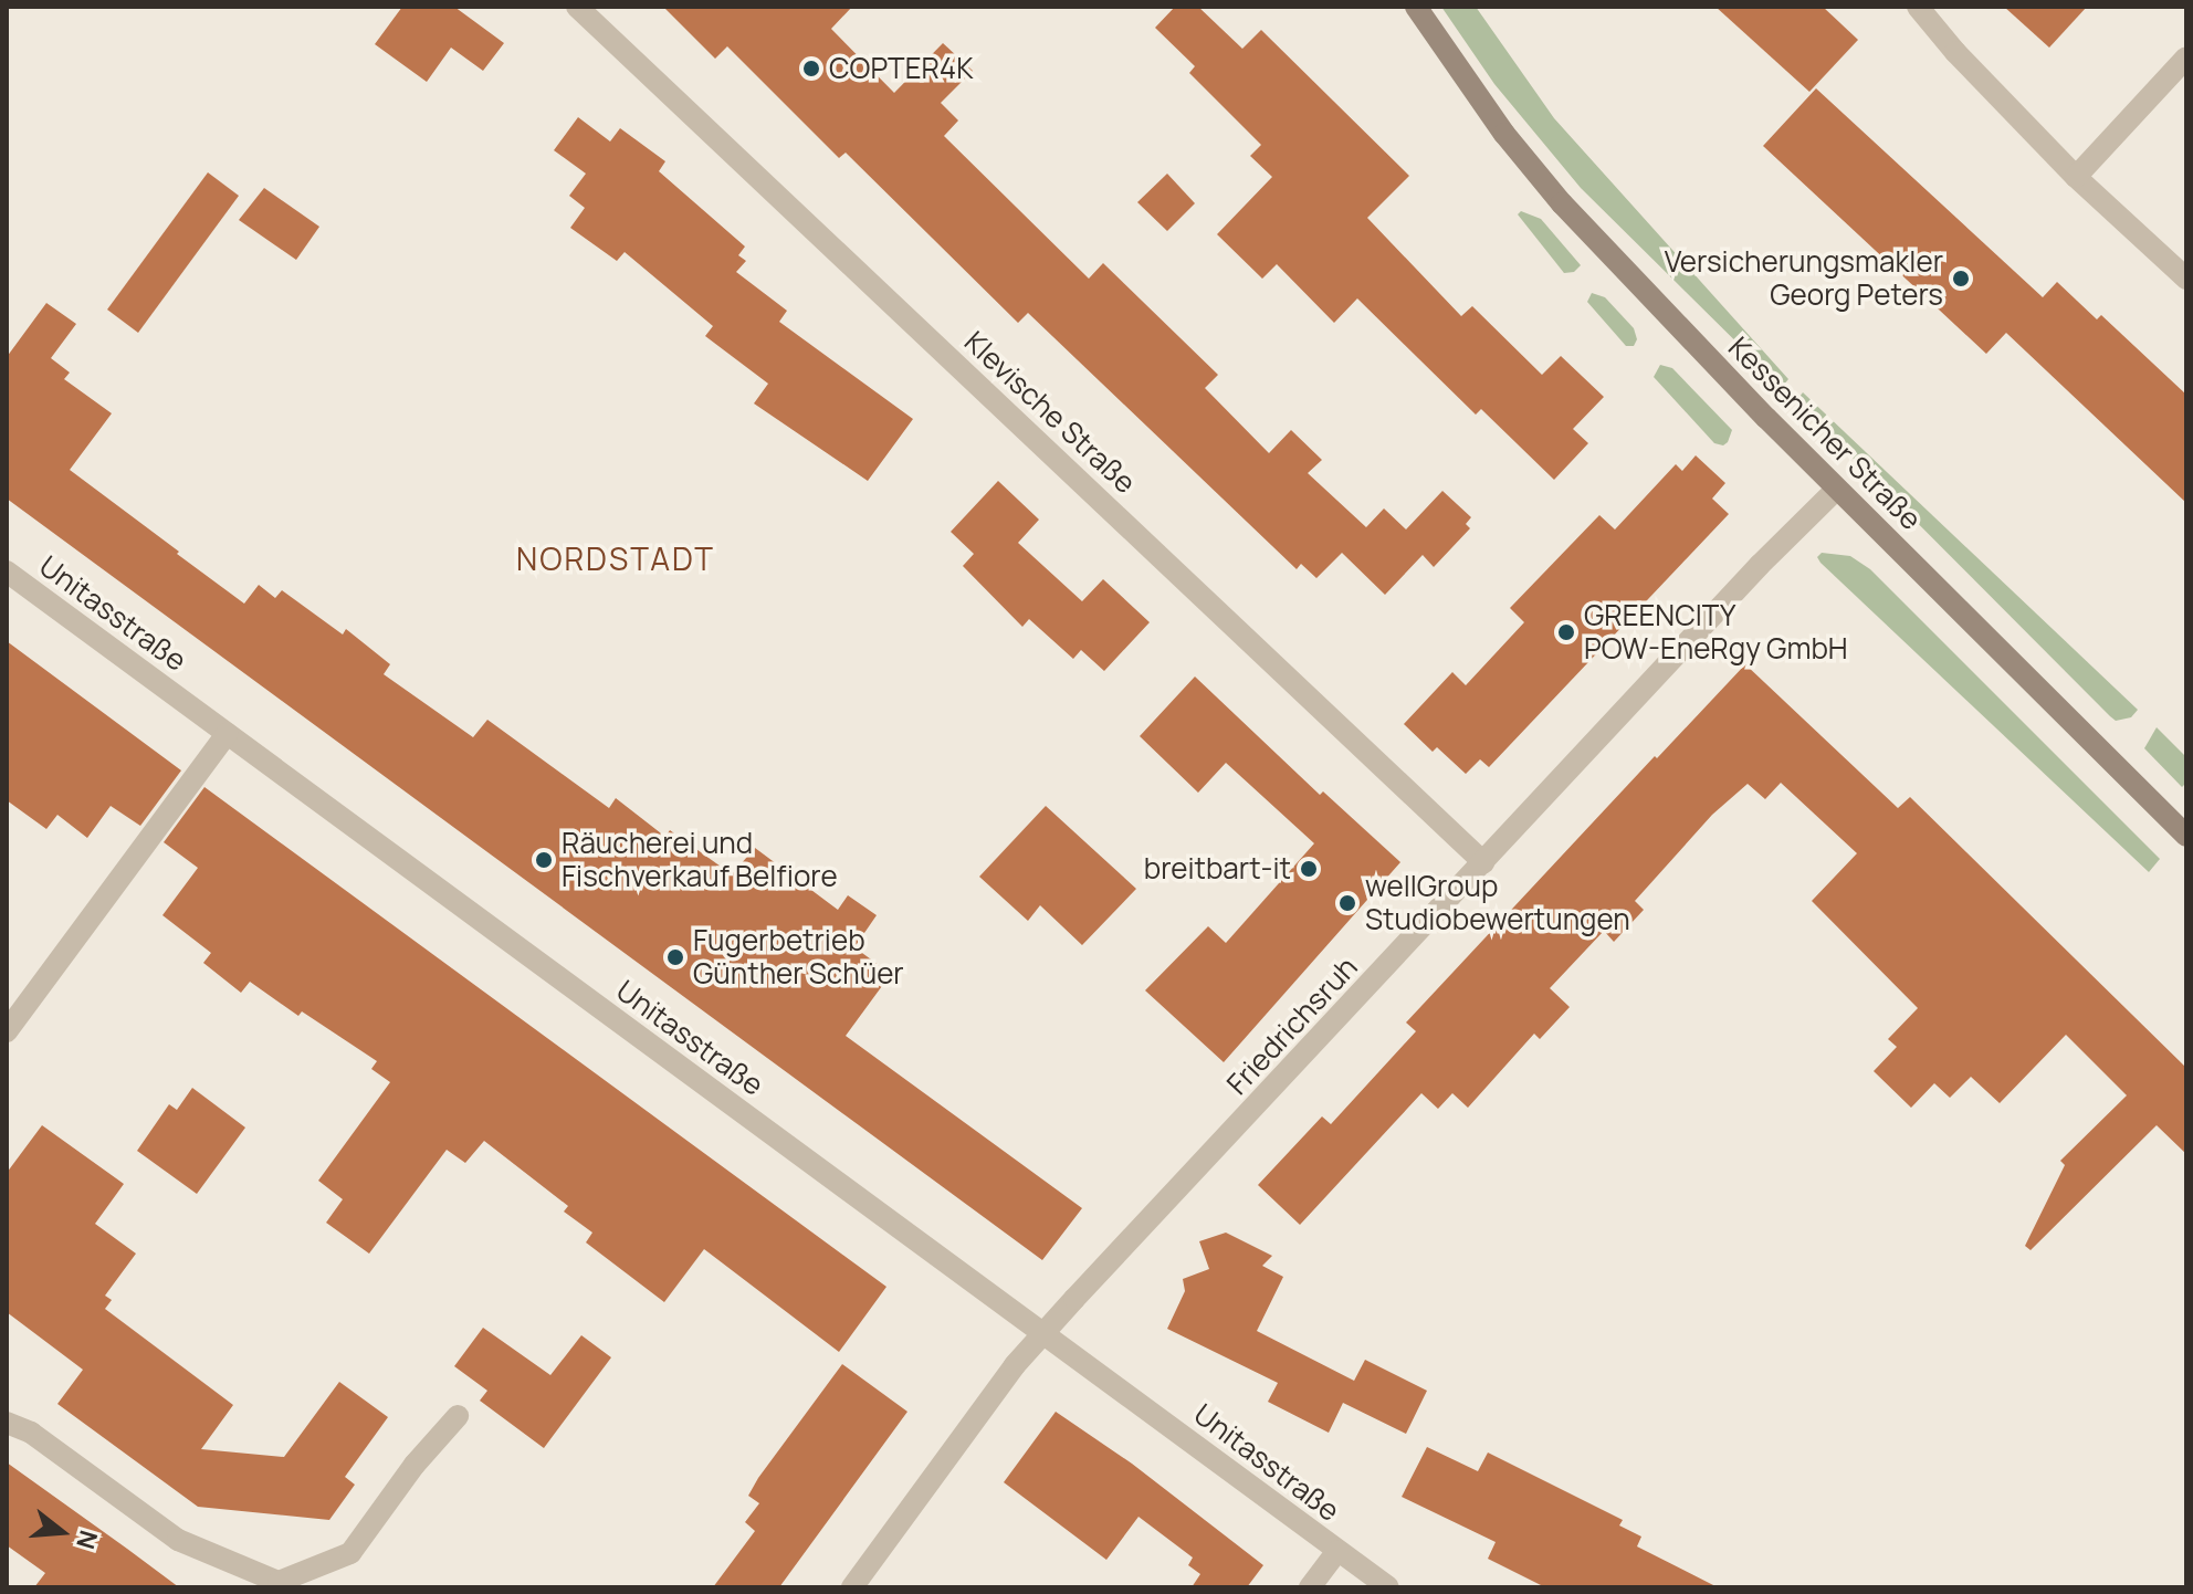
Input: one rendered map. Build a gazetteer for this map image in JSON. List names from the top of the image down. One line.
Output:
{"streets":{"main road":["Kessenicher Straße"],"street":["Klevische Straße","Unitasstraße","Friedrichsruh"]},"crossings":[["Klevische Straße","Friedrichsruh"],["Kessenicher Straße","Friedrichsruh"],["Unitasstraße","Friedrichsruh"]],"districts":["NORDSTADT"],"places":["COPTER4K","Versicherungsmakler Georg Peters","GREENCITY POW-EneRgy GmbH","Räucherei und Fischverkauf Belfiore","breitbart-it","wellGroup Studiobewertungen","Fugerbetrieb Günther Schüer"],"north":"right"}
